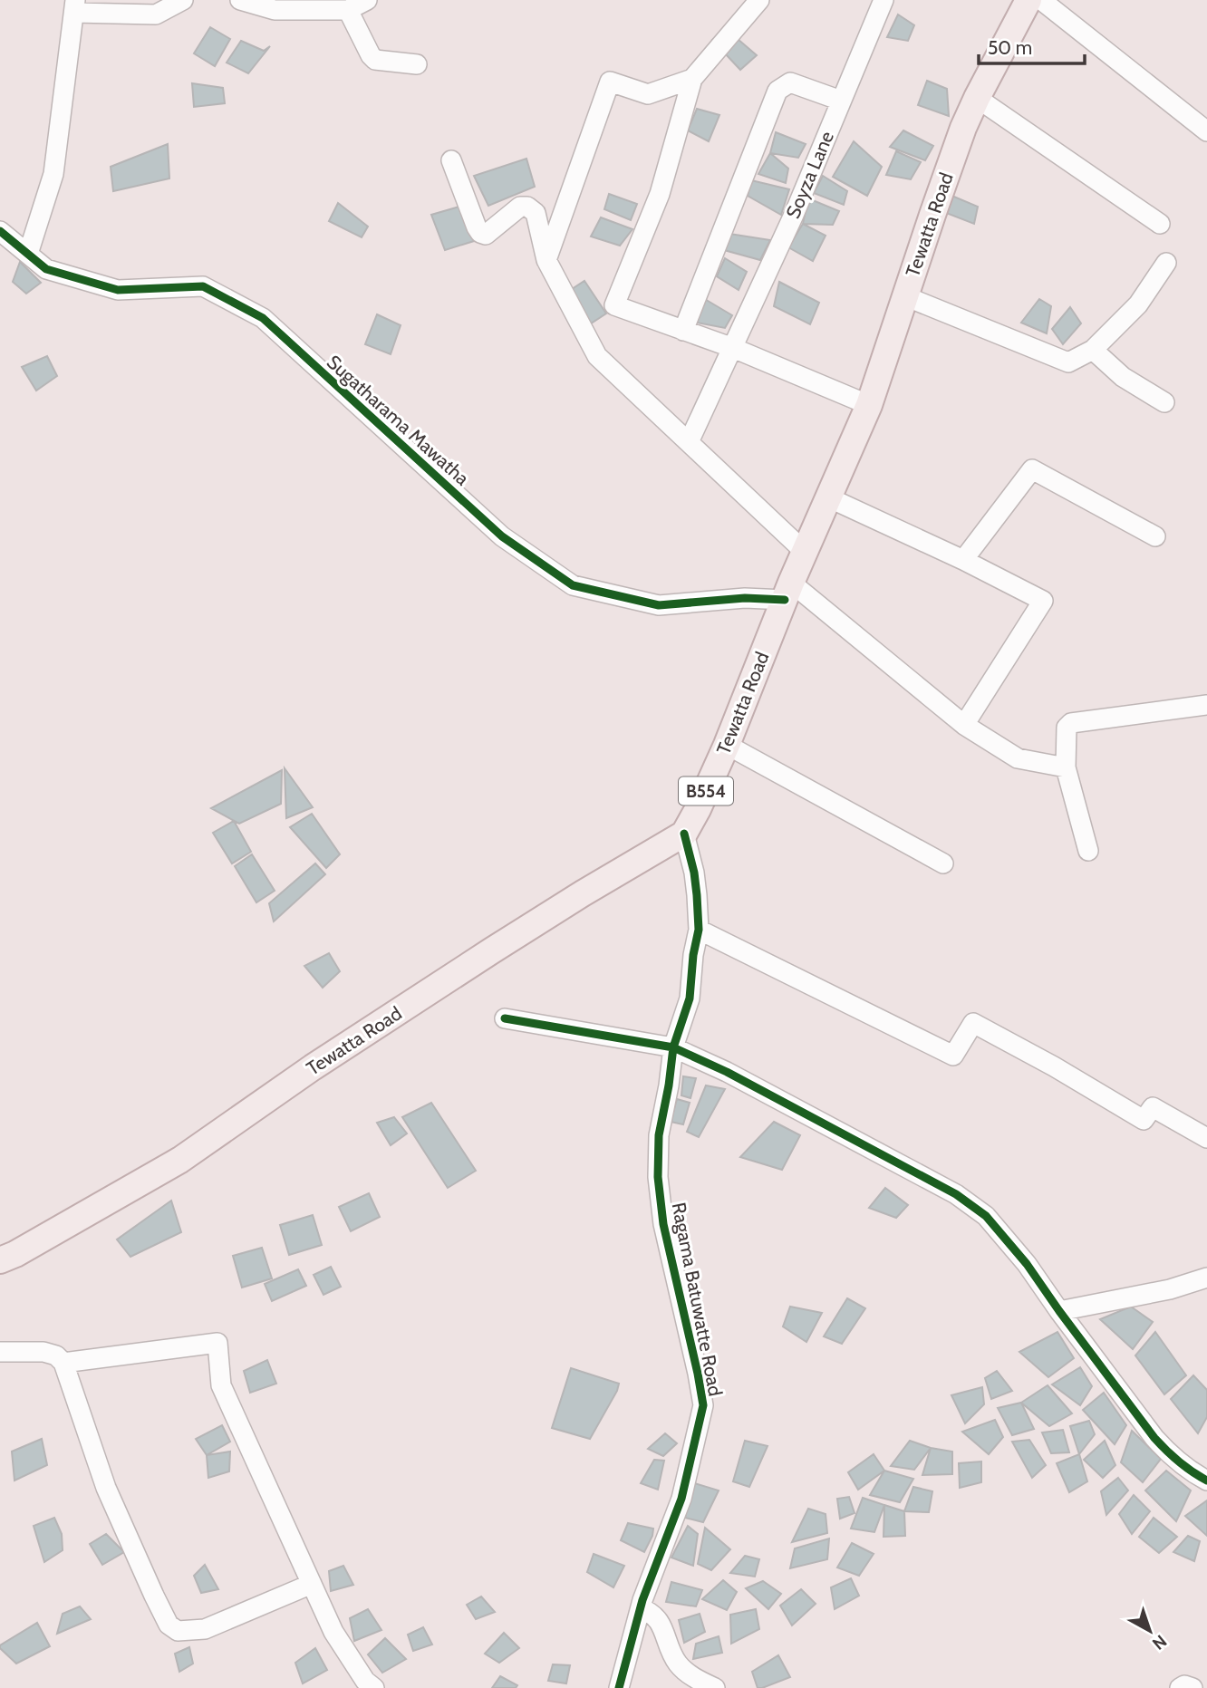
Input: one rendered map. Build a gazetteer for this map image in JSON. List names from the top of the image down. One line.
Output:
{"streets":{"main road":["Tewatta Road","B554"],"street":["Soyza Lane","Sugatharama Mawatha","Ragama Batuwatte Road"]},"crossings":[["Tewatta Road","Sugatharama Mawatha"],["Tewatta Road","Ragama Batuwatte Road"]],"scale_bar":"50 m","north":"bottom right"}
